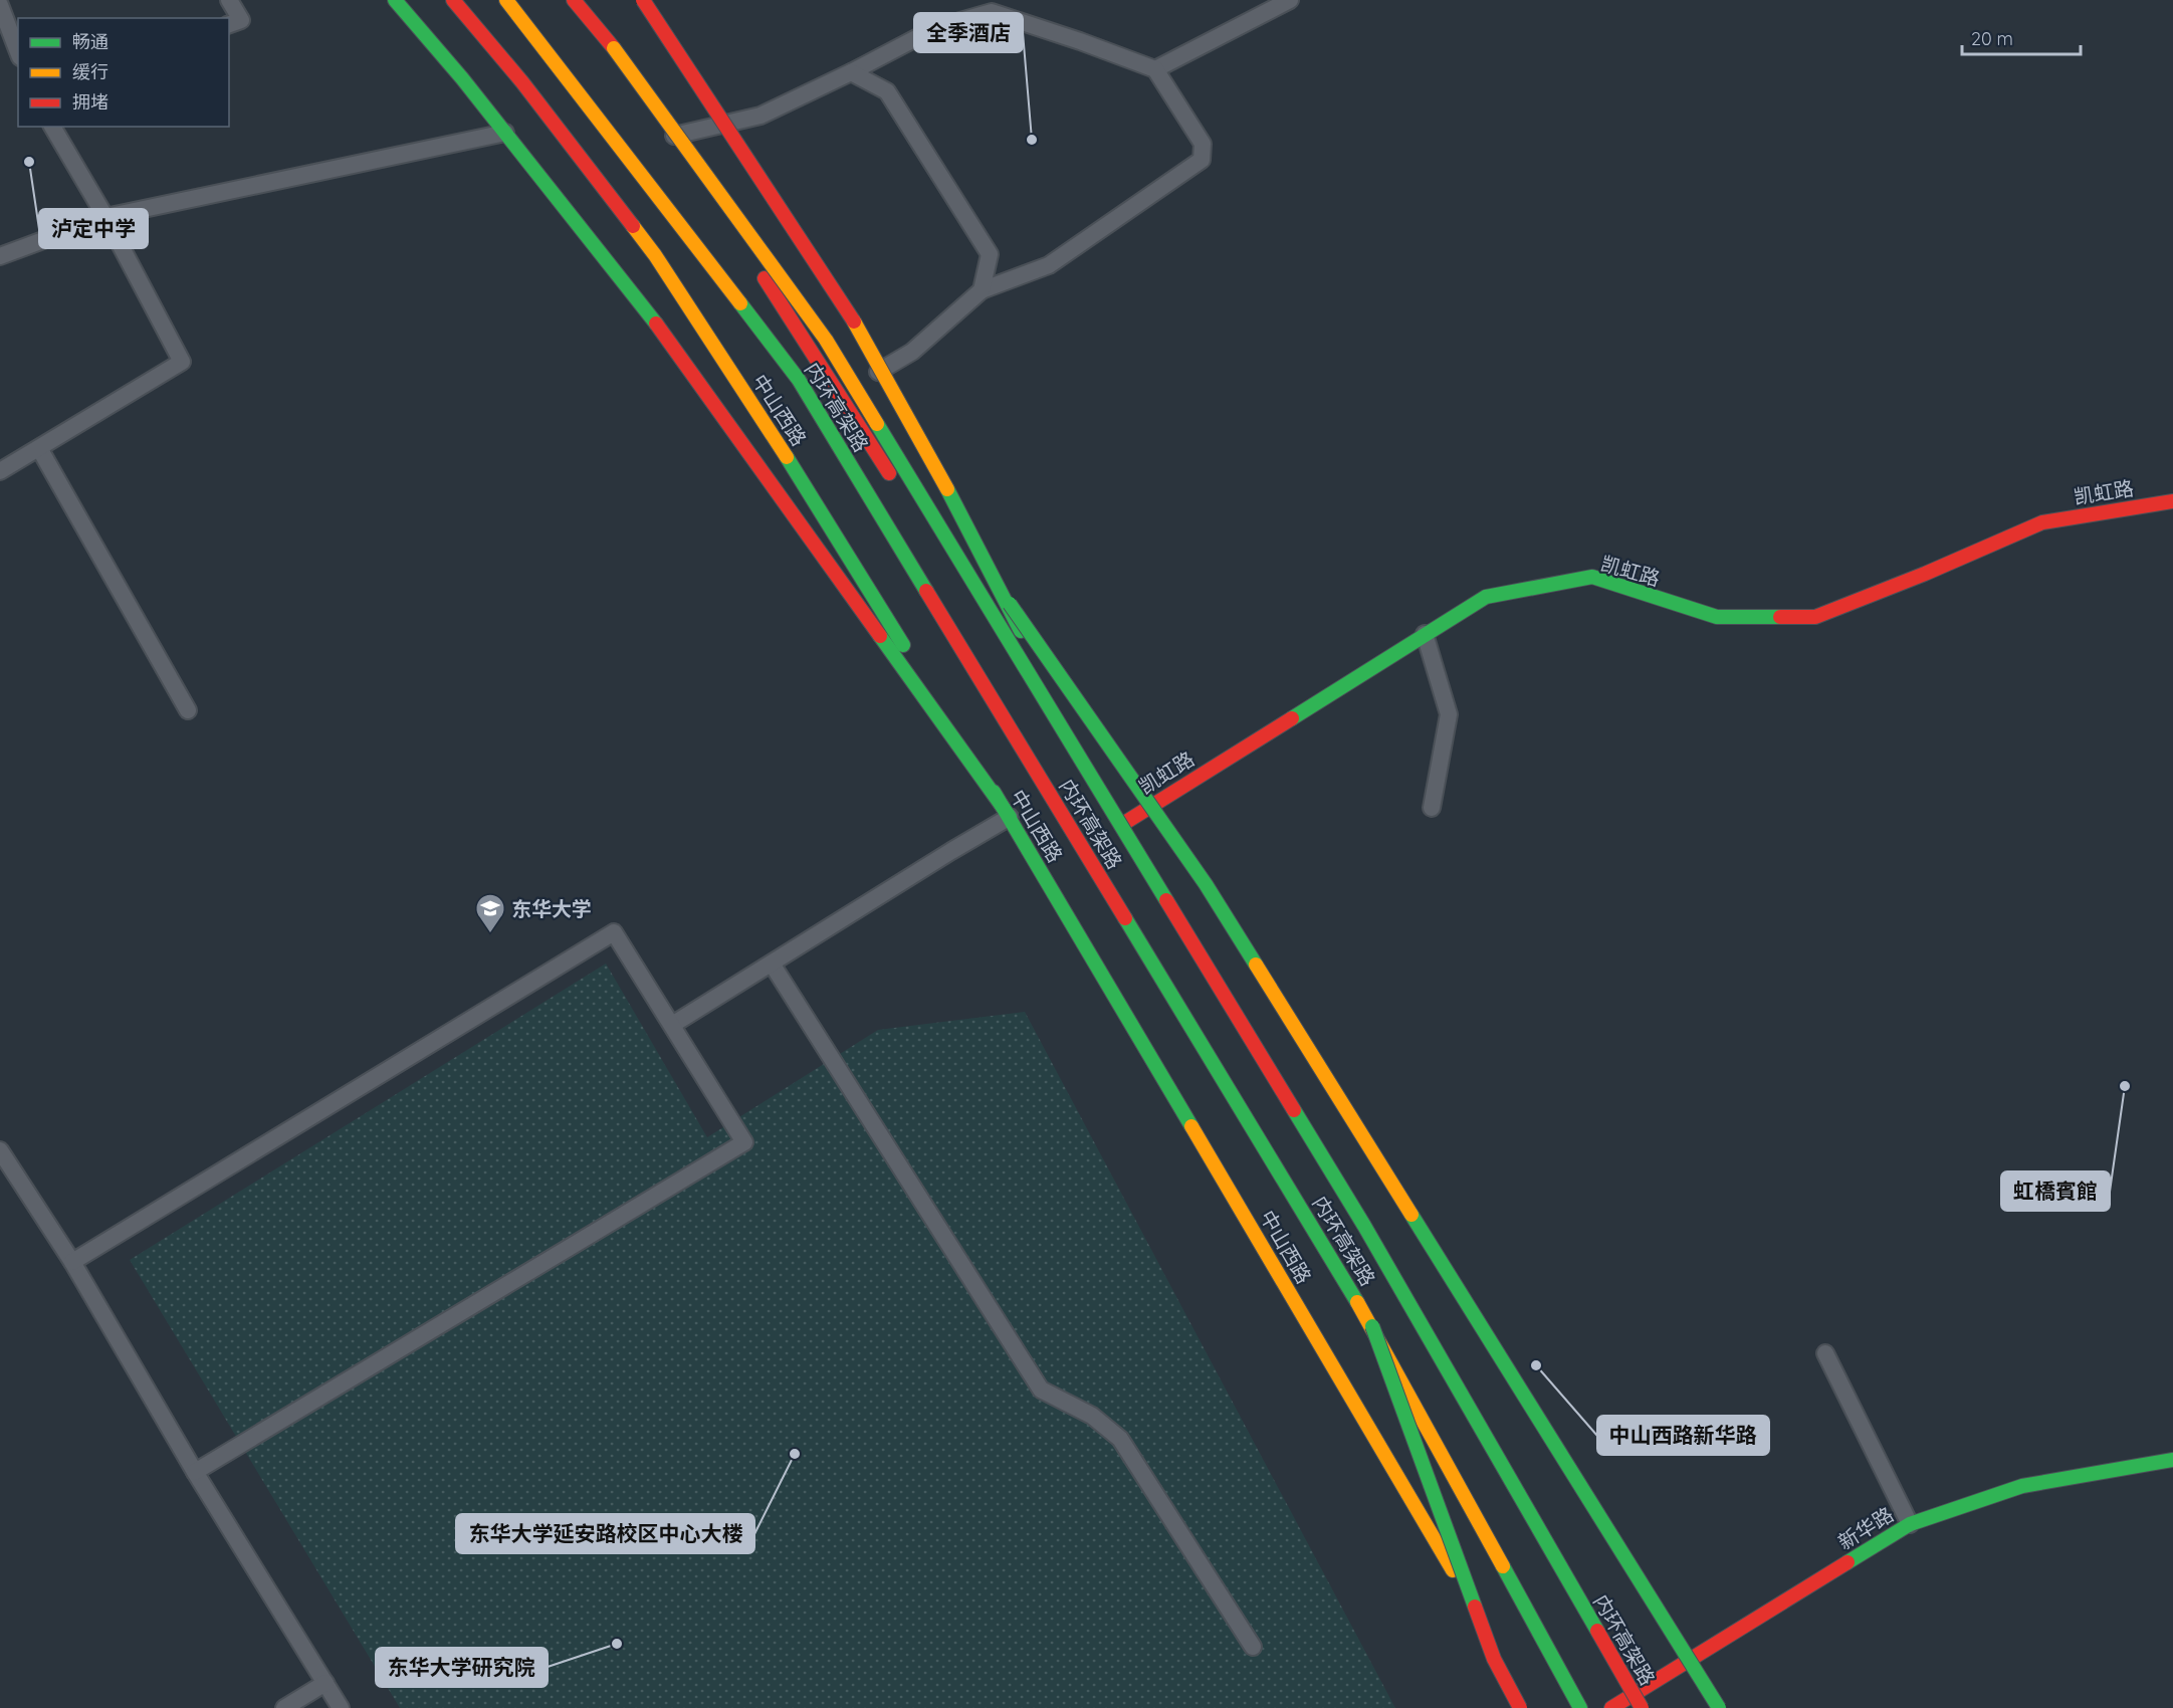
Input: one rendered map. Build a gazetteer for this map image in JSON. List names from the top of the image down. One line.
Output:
{"streets":{"main road":["内环高架路","中山西路","凯虹路","新华路"]},"places":{"other":["全季酒店","泸定中学","虹橋賓館","中山西路新华路","东华大学延安路校区中心大楼","东华大学研究院"],"school or university":["东华大学"]},"legend":["畅通","缓行","拥堵"],"scale_bar":"20 m"}
